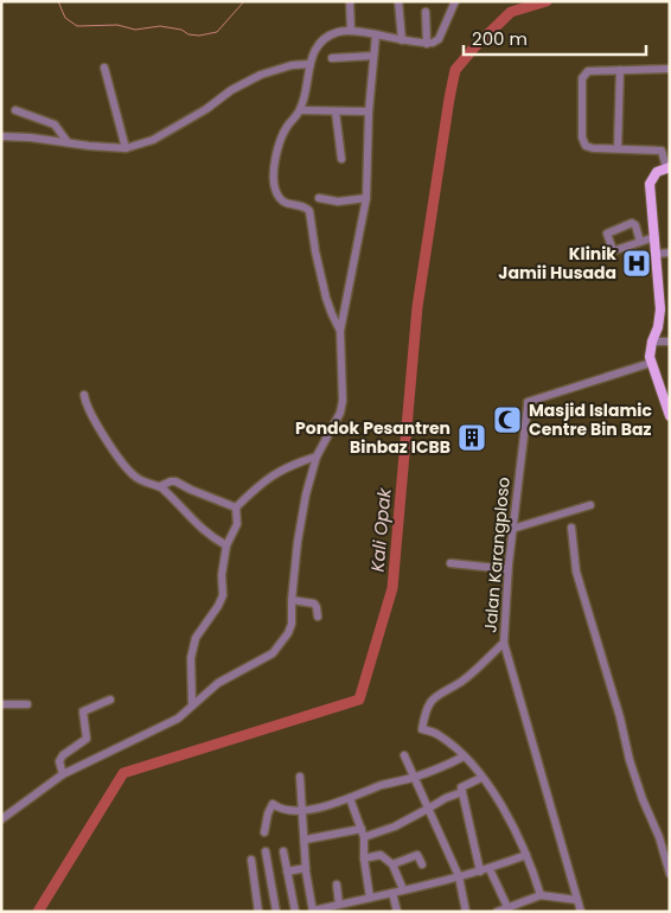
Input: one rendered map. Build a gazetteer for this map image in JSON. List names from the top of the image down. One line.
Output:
{"streets":{"street":["Jalan Karangploso"]},"water":["Kali Opak"],"places":{"hospital":["Klinik Jamii Husada"],"mosque":["Masjid Islamic Centre Bin Baz"],"building":["Pondok Pesantren Binbaz ICBB"]},"scale_bar":"200 m"}
